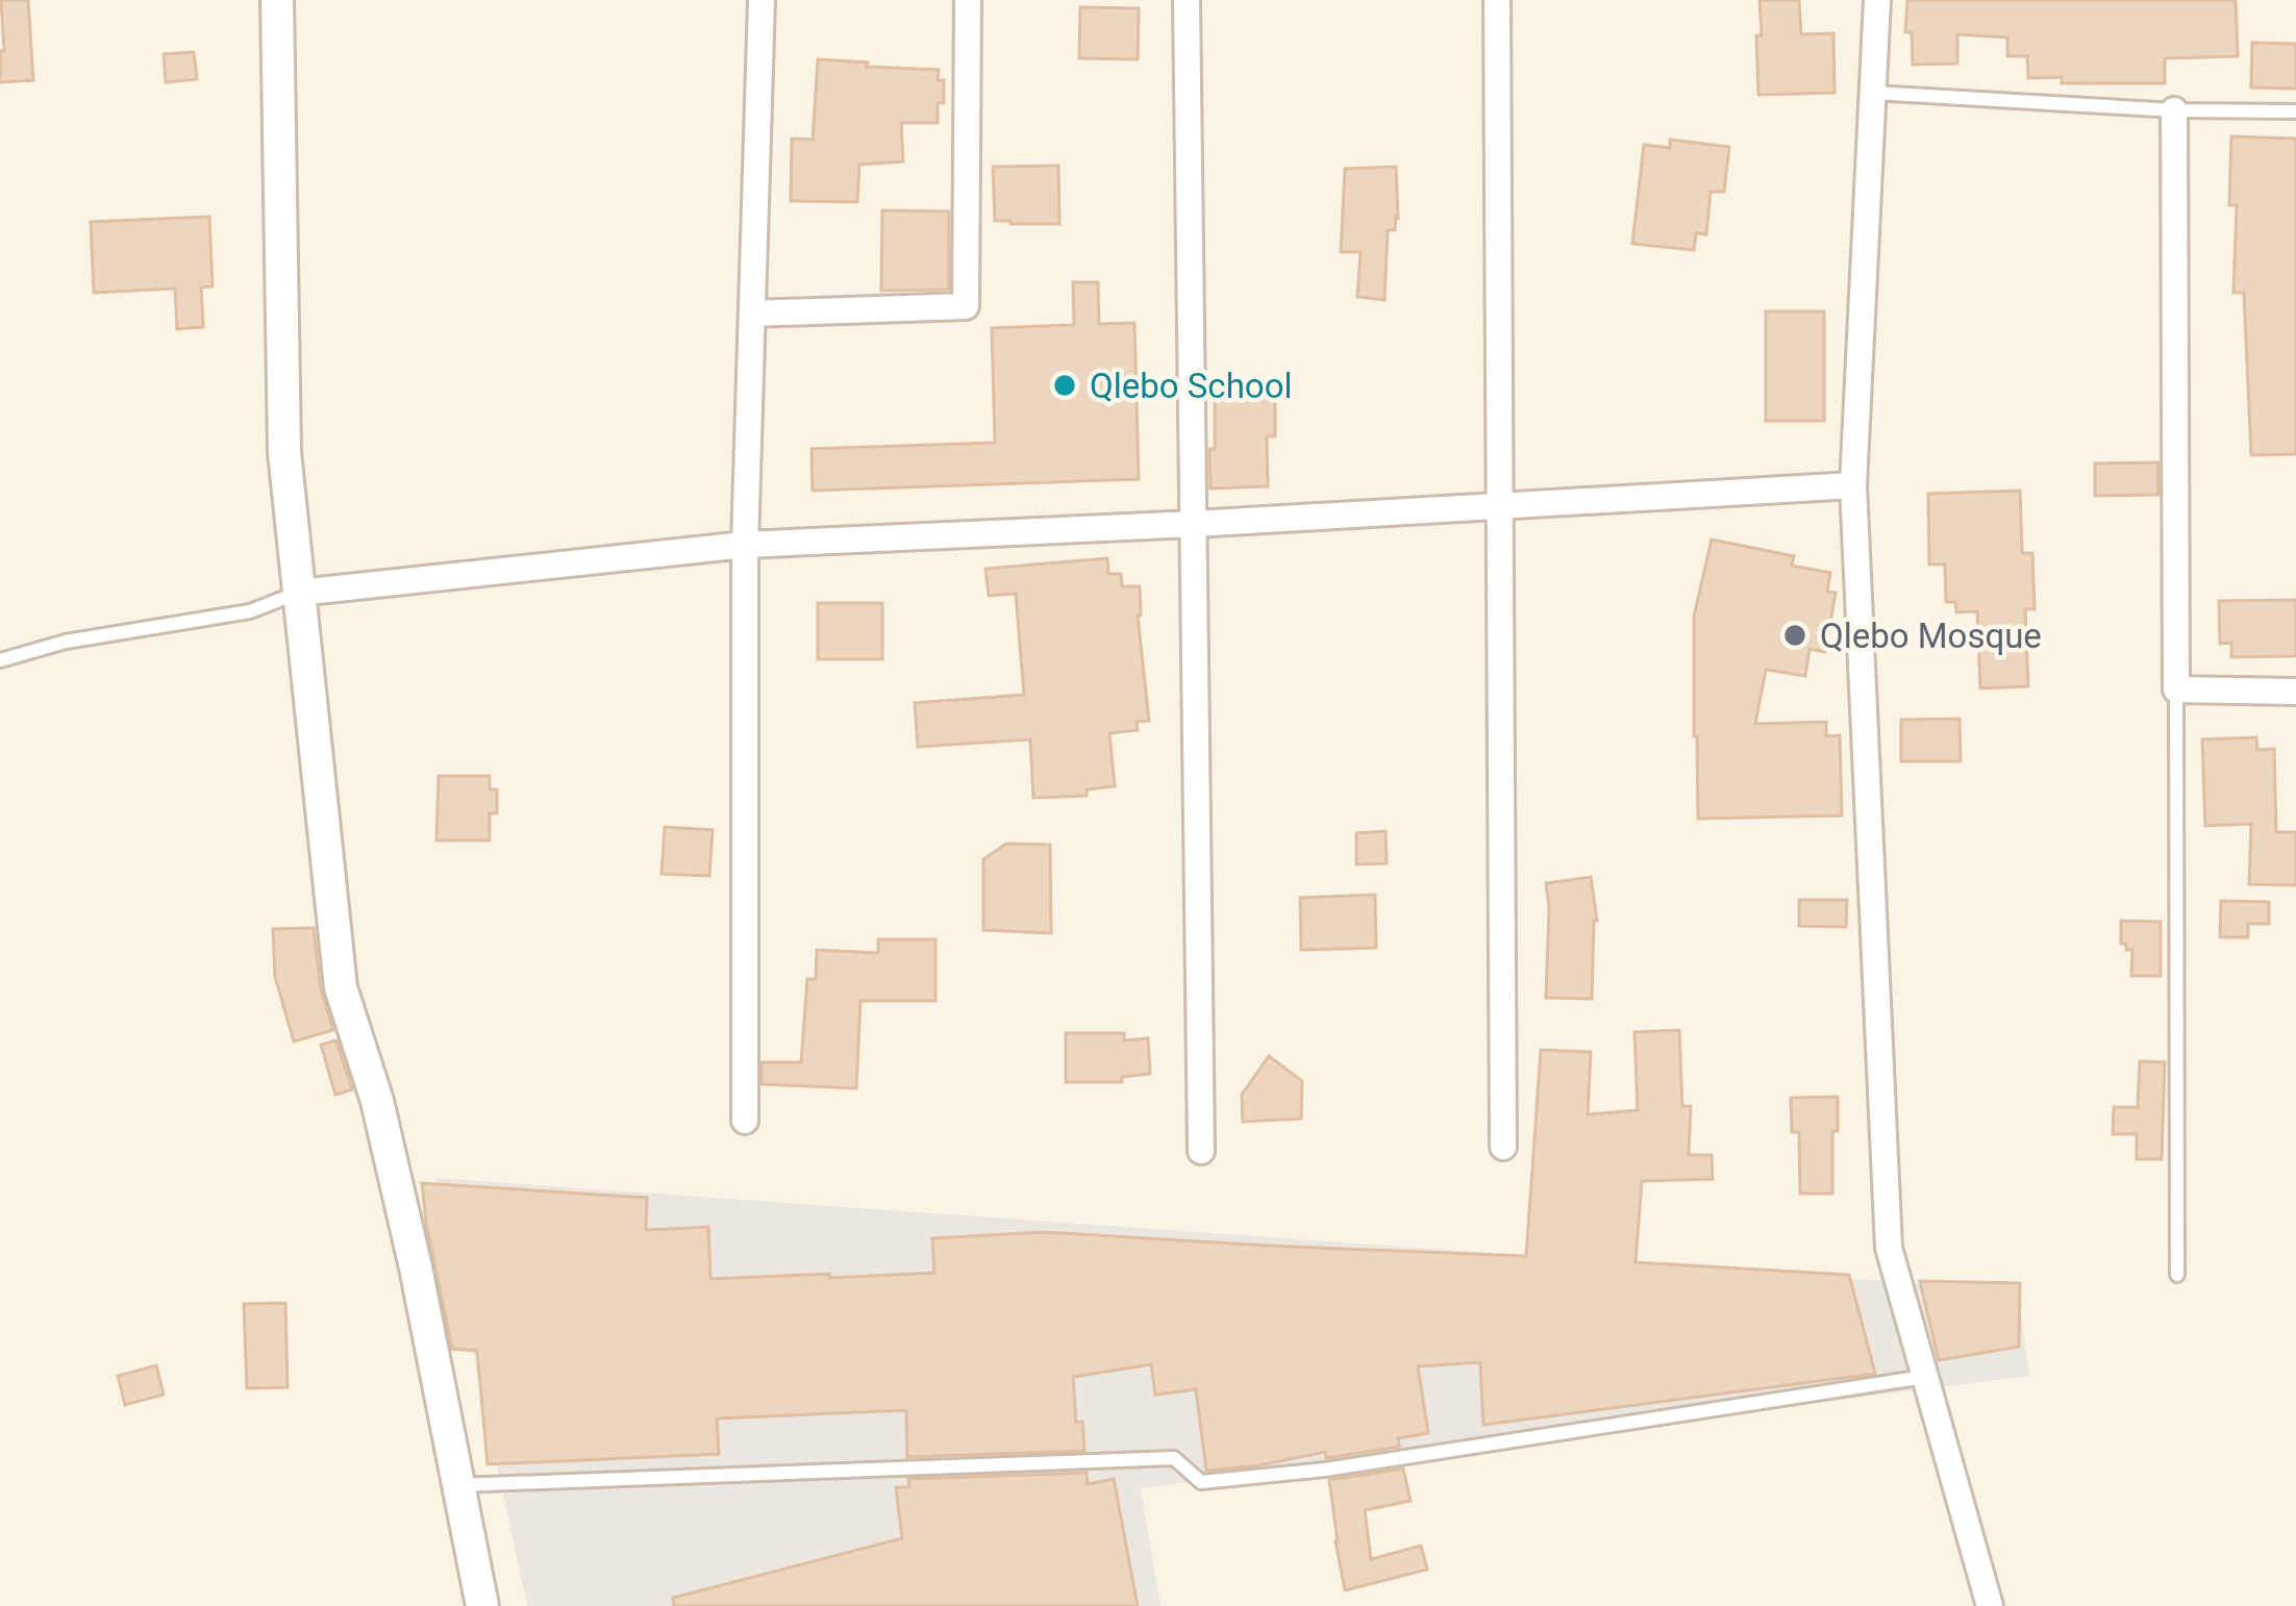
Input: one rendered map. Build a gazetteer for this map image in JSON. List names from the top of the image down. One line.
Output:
{"places":["Qlebo School","Qlebo Mosque"]}
